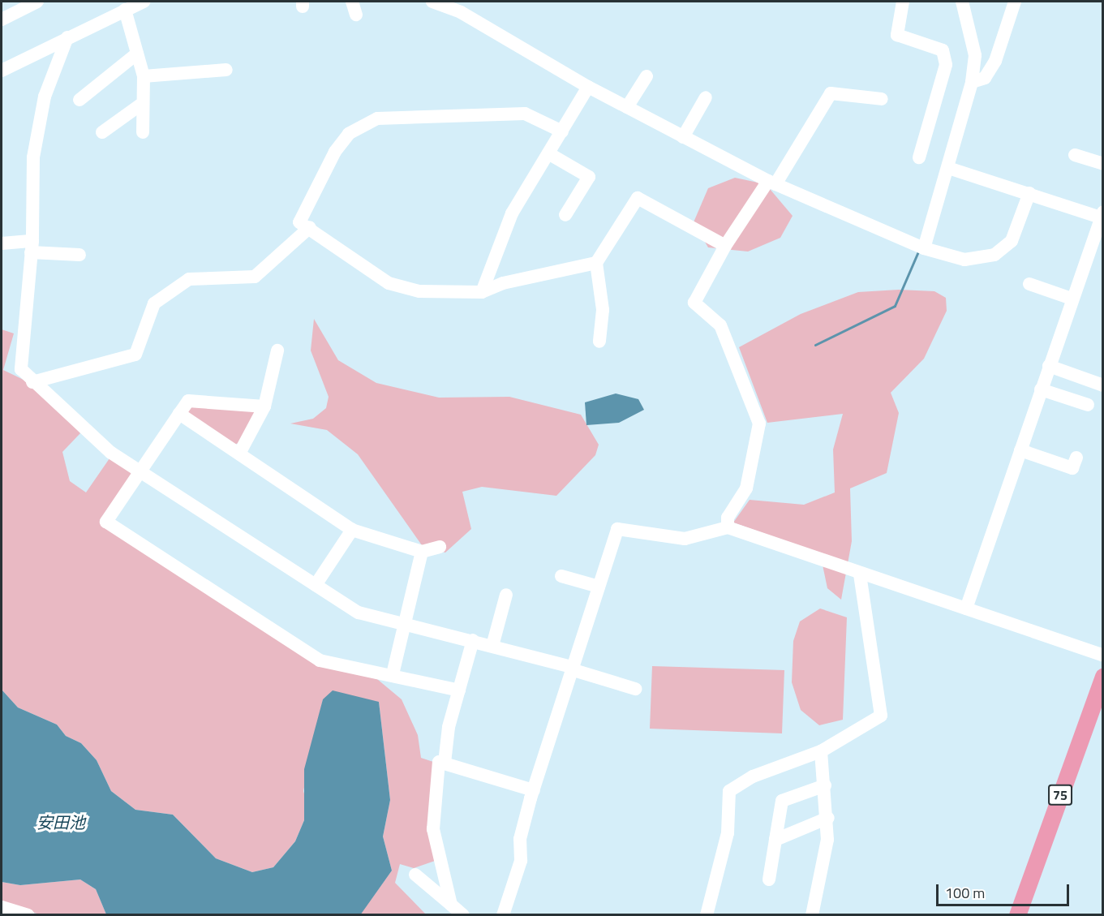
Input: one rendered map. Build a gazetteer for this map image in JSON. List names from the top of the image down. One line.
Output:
{"streets":{"main road":["75"]},"water":["安田池"],"scale_bar":"100 m"}
